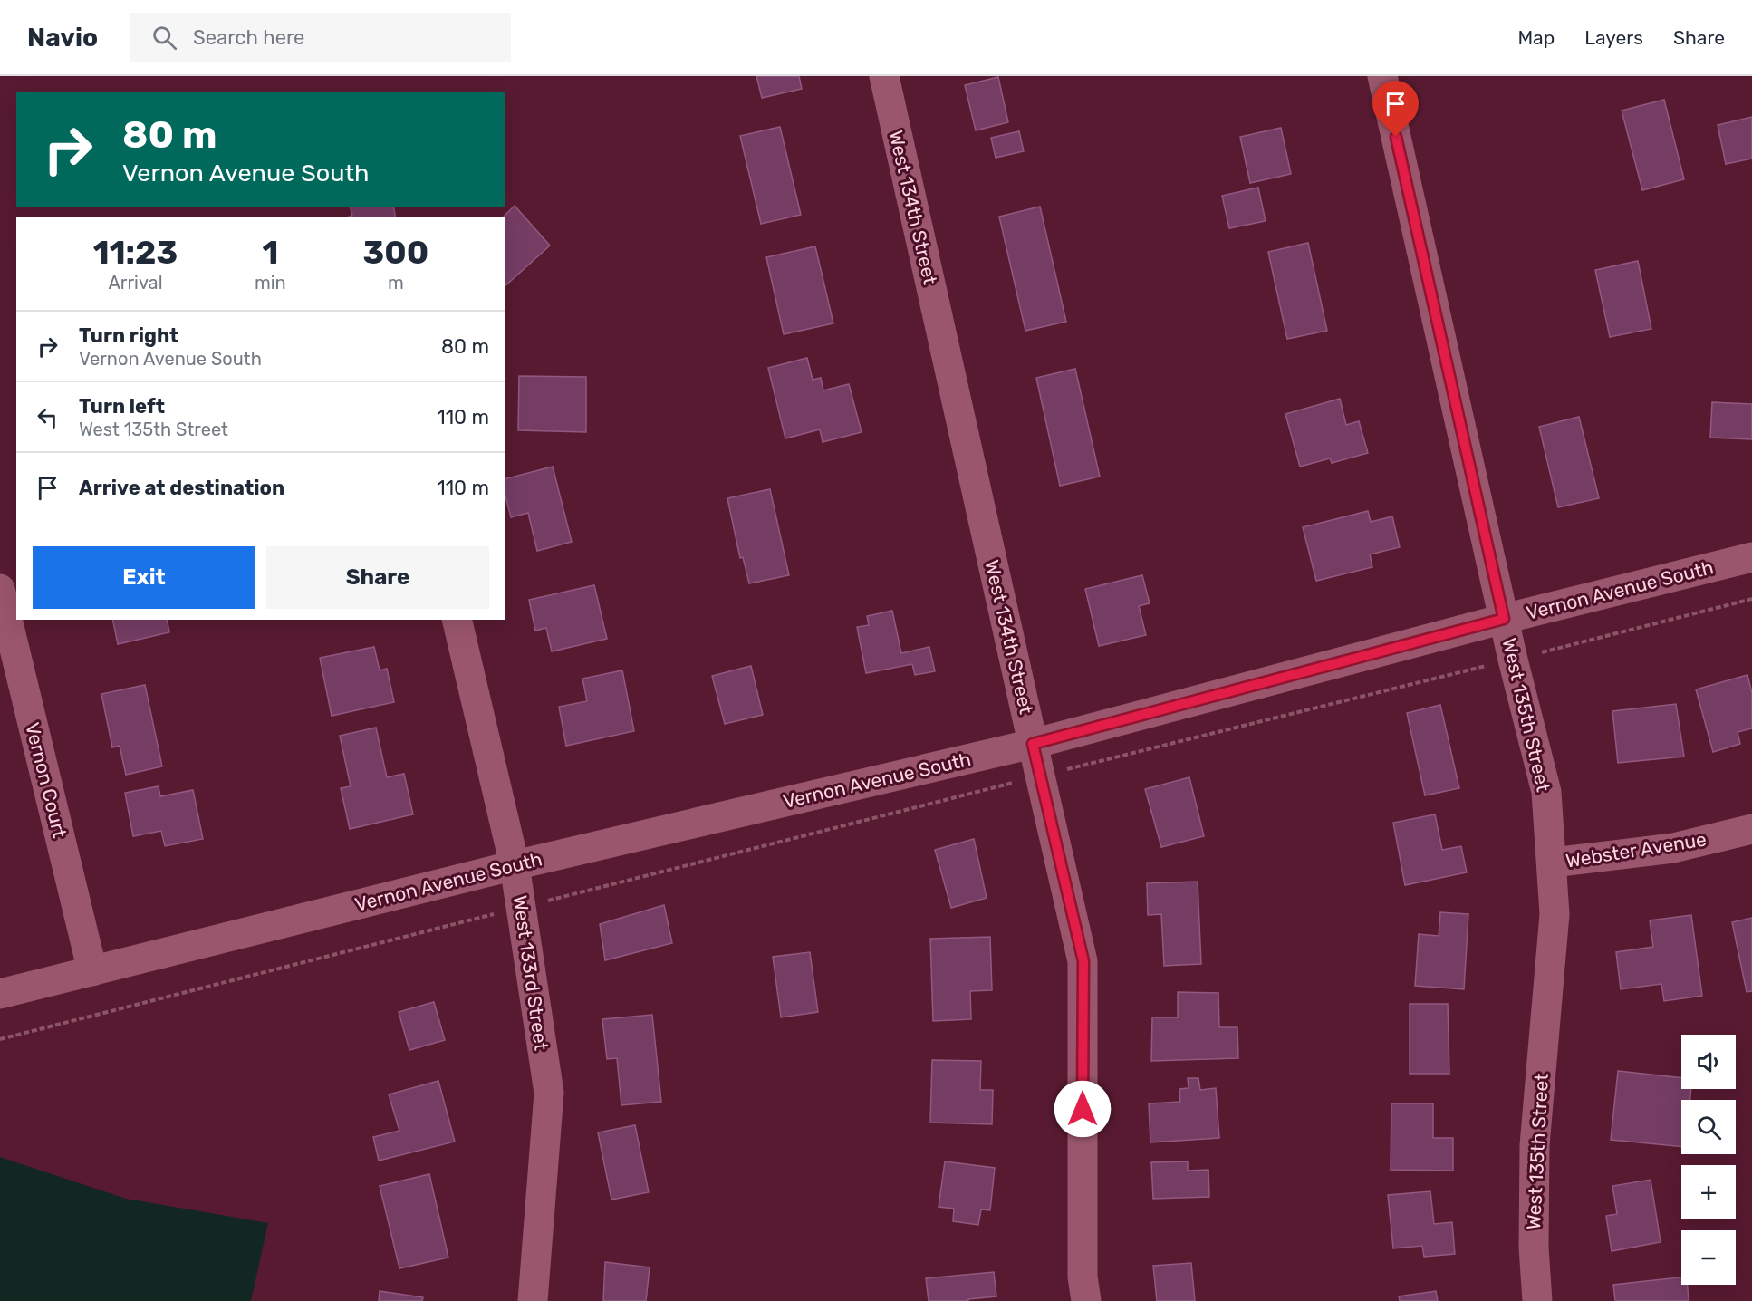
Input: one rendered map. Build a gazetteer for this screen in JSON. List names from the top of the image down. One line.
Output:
{"streets":{"street":["West 134th Street","Vernon Avenue South","West 135th Street","Vernon Court","Webster Avenue","West 133rd Street"]},"crossings":[["West 134th Street","Vernon Avenue South"],["Vernon Avenue South","West 135th Street"],["Vernon Avenue South","Vernon Court"],["Vernon Avenue South","West 133rd Street"],["West 135th Street","Webster Avenue"]],"page":{"header":"Navio","search":"Search here","nav":["Map","Layers","Share"],"turn":["80 m","Vernon Avenue South"],"eta":["11:23","Arrival","1","min","300","m"],"list":[{"name":"Turn right","note":"Vernon Avenue South","value":"80 m"},{"name":"Turn left","note":"West 135th Street","value":"110 m"},{"name":"Arrive at destination","value":"110 m"}],"buttons":["Exit","Share"],"map_buttons":["+","−"]}}
